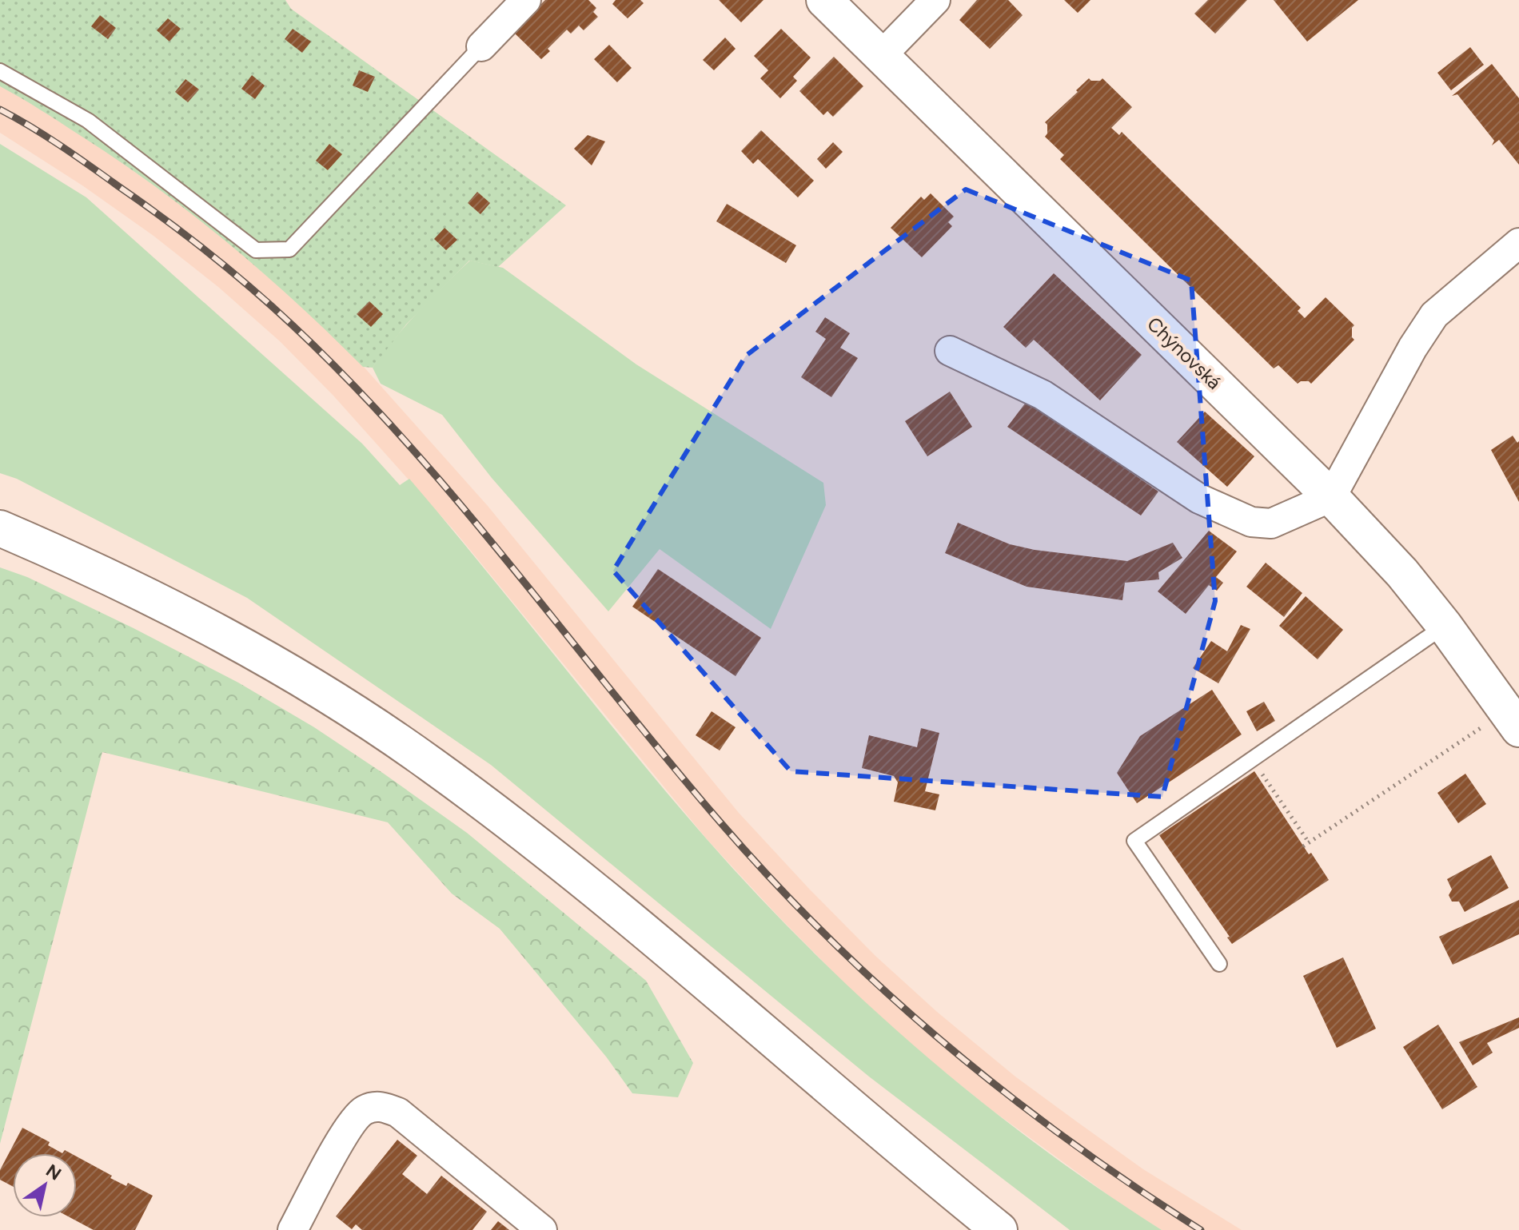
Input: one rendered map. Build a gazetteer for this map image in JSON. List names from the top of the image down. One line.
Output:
{"streets":{"main road":["Chýnovská"]},"north":"top right"}
